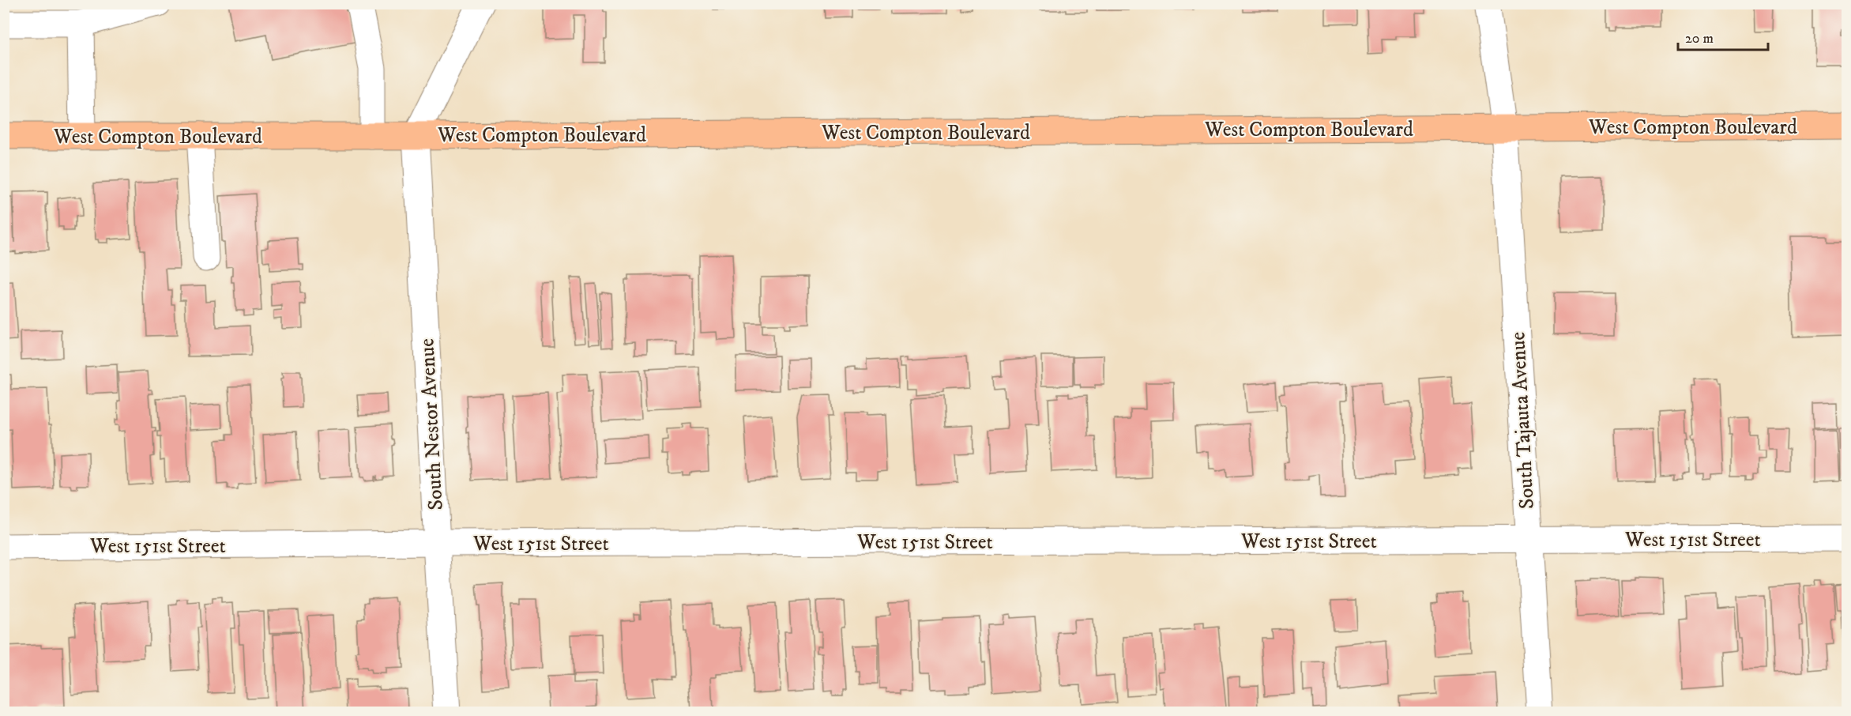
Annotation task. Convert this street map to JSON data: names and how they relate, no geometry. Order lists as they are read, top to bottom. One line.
{"streets":{"main road":["West Compton Boulevard"],"street":["South Tajauta Avenue","South Nestor Avenue","West 151st Street"]},"crossings":[["West Compton Boulevard","South Tajauta Avenue"],["West Compton Boulevard","South Nestor Avenue"],["South Tajauta Avenue","West 151st Street"],["South Nestor Avenue","West 151st Street"]],"scale_bar":"20 m"}
